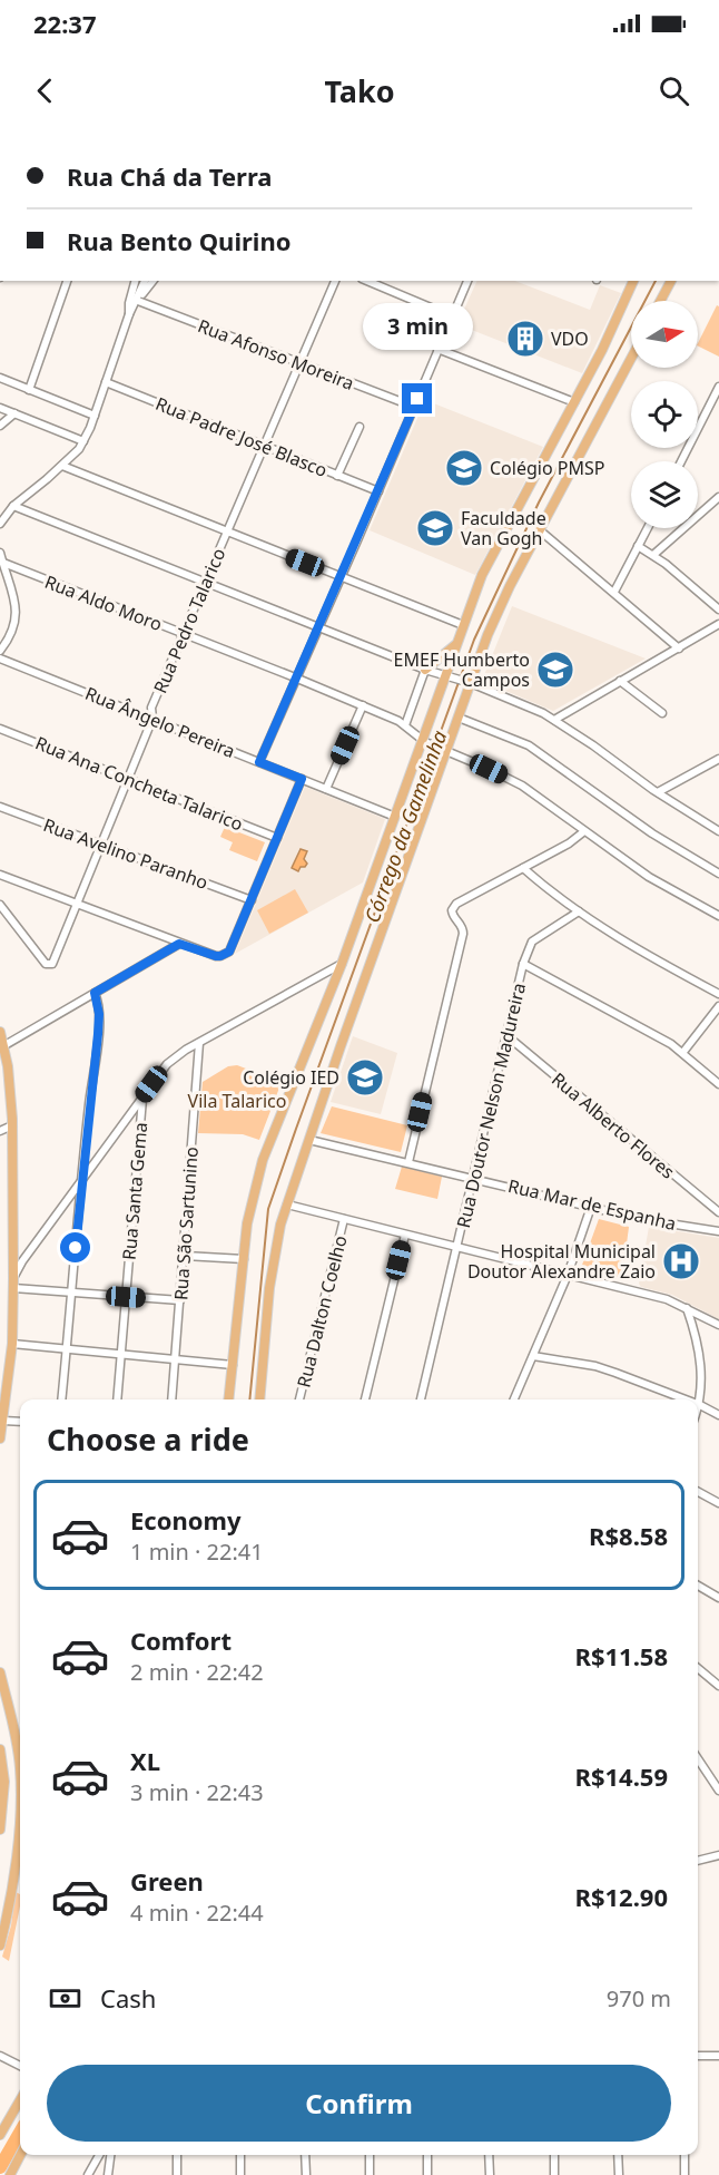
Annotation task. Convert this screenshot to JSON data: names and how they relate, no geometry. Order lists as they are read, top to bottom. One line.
{"streets":{"street":["Rua Afonso Moreira","Rua Padre José Blasco","Rua Aldo Moro","Rua Pedro Talarico","Rua Ângelo Pereira","Rua Ana Concheta Talarico","Rua Avelino Paranho","Rua Doutor Nelson Madureira","Rua Alberto Flores","Rua Santa Gema","Rua Mar de Espanha","Rua São Sartunino","Rua Dalton Coelho"]},"crossings":[["Rua Afonso Moreira","Rua Pedro Talarico"],["Rua Padre José Blasco","Rua Pedro Talarico"],["Rua Aldo Moro","Rua Pedro Talarico"],["Rua Pedro Talarico","Rua Ângelo Pereira"],["Rua Pedro Talarico","Rua Ana Concheta Talarico"],["Rua Pedro Talarico","Rua Avelino Paranho"],["Rua Doutor Nelson Madureira","Rua Alberto Flores"],["Rua Doutor Nelson Madureira","Rua Mar de Espanha"]],"water":["Córrego da Gamelinha"],"parks":["Vila Talarico"],"places":{"building":["VDO"],"school or university":["Colégio PMSP","Faculdade Van Gogh","EMEF Humberto Campos","Colégio IED"],"hospital":["Hospital Municipal Doutor Alexandre Zaio"]},"north":"right","page":{"status":"22:37","header":"Tako","banner":["Rua Chá da Terra","Rua Bento Quirino"],"bubble":"3 min","heading":"Choose a ride","list":[{"name":"Economy","note":"1 min · 22:41","value":"R$8.58"},{"name":"Comfort","note":"2 min · 22:42","value":"R$11.58"},{"name":"XL","note":"3 min · 22:43","value":"R$14.59"},{"name":"Green","note":"4 min · 22:44","value":"R$12.90"}],"pay":["Cash","970 m"],"buttons":"Confirm"}}
